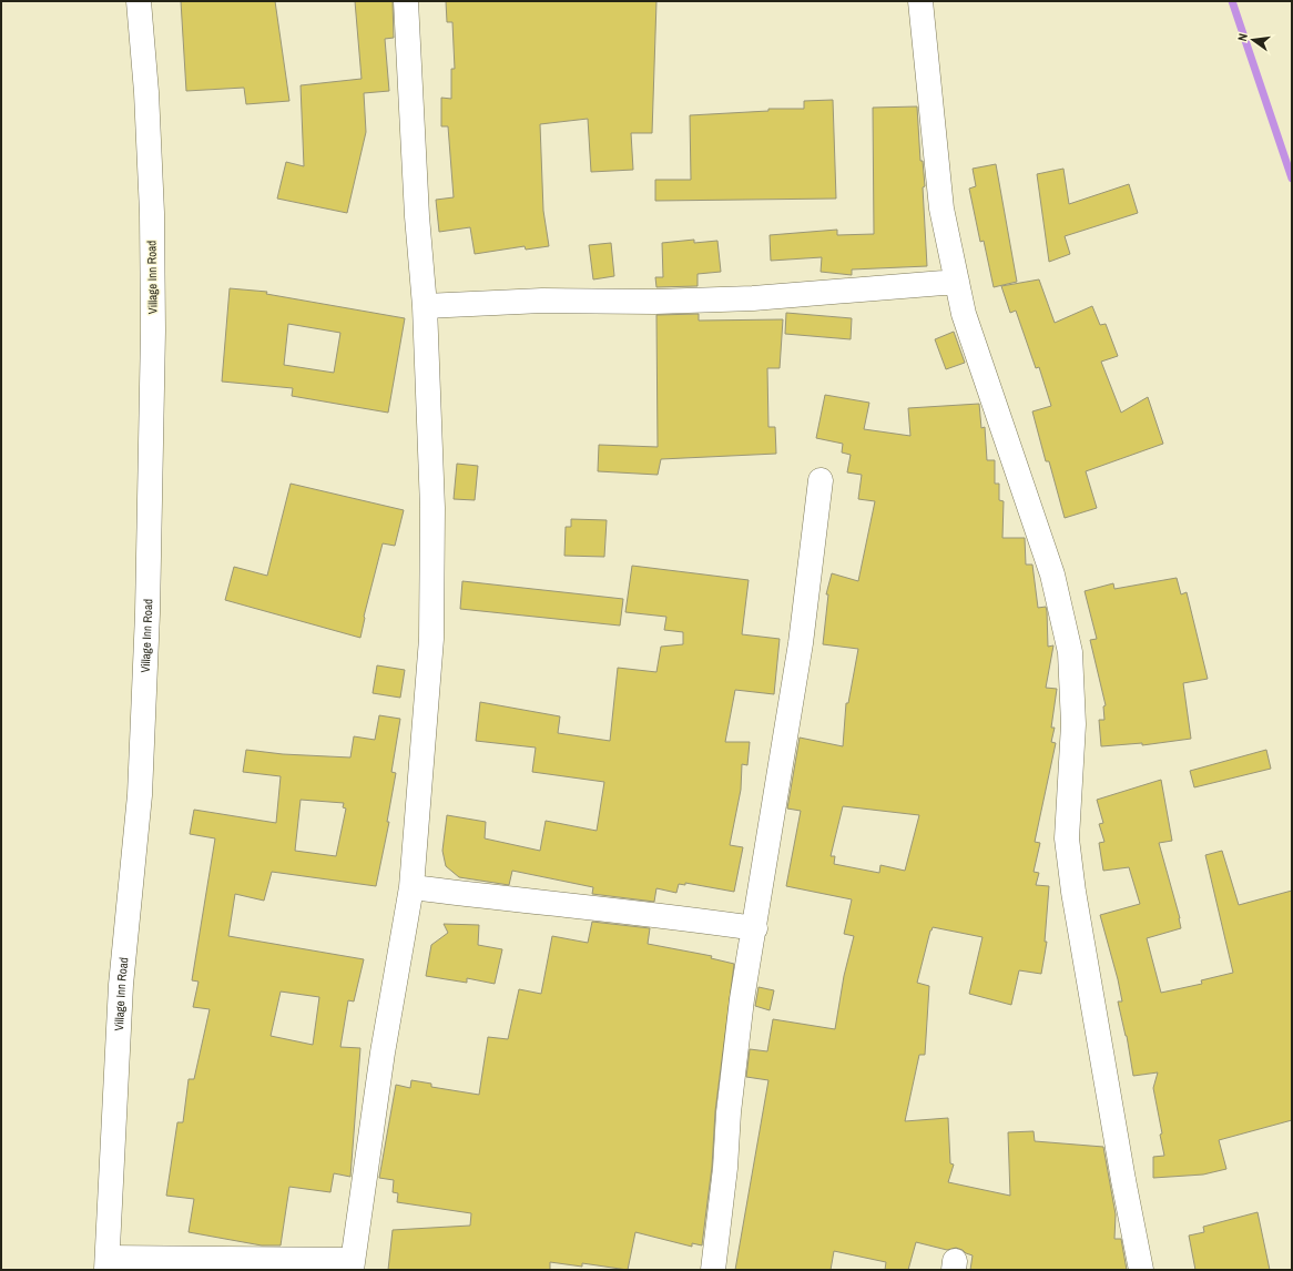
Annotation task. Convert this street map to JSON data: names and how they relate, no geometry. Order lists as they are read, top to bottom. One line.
{"streets":{"street":["Village Inn Road"]},"north":"left"}
